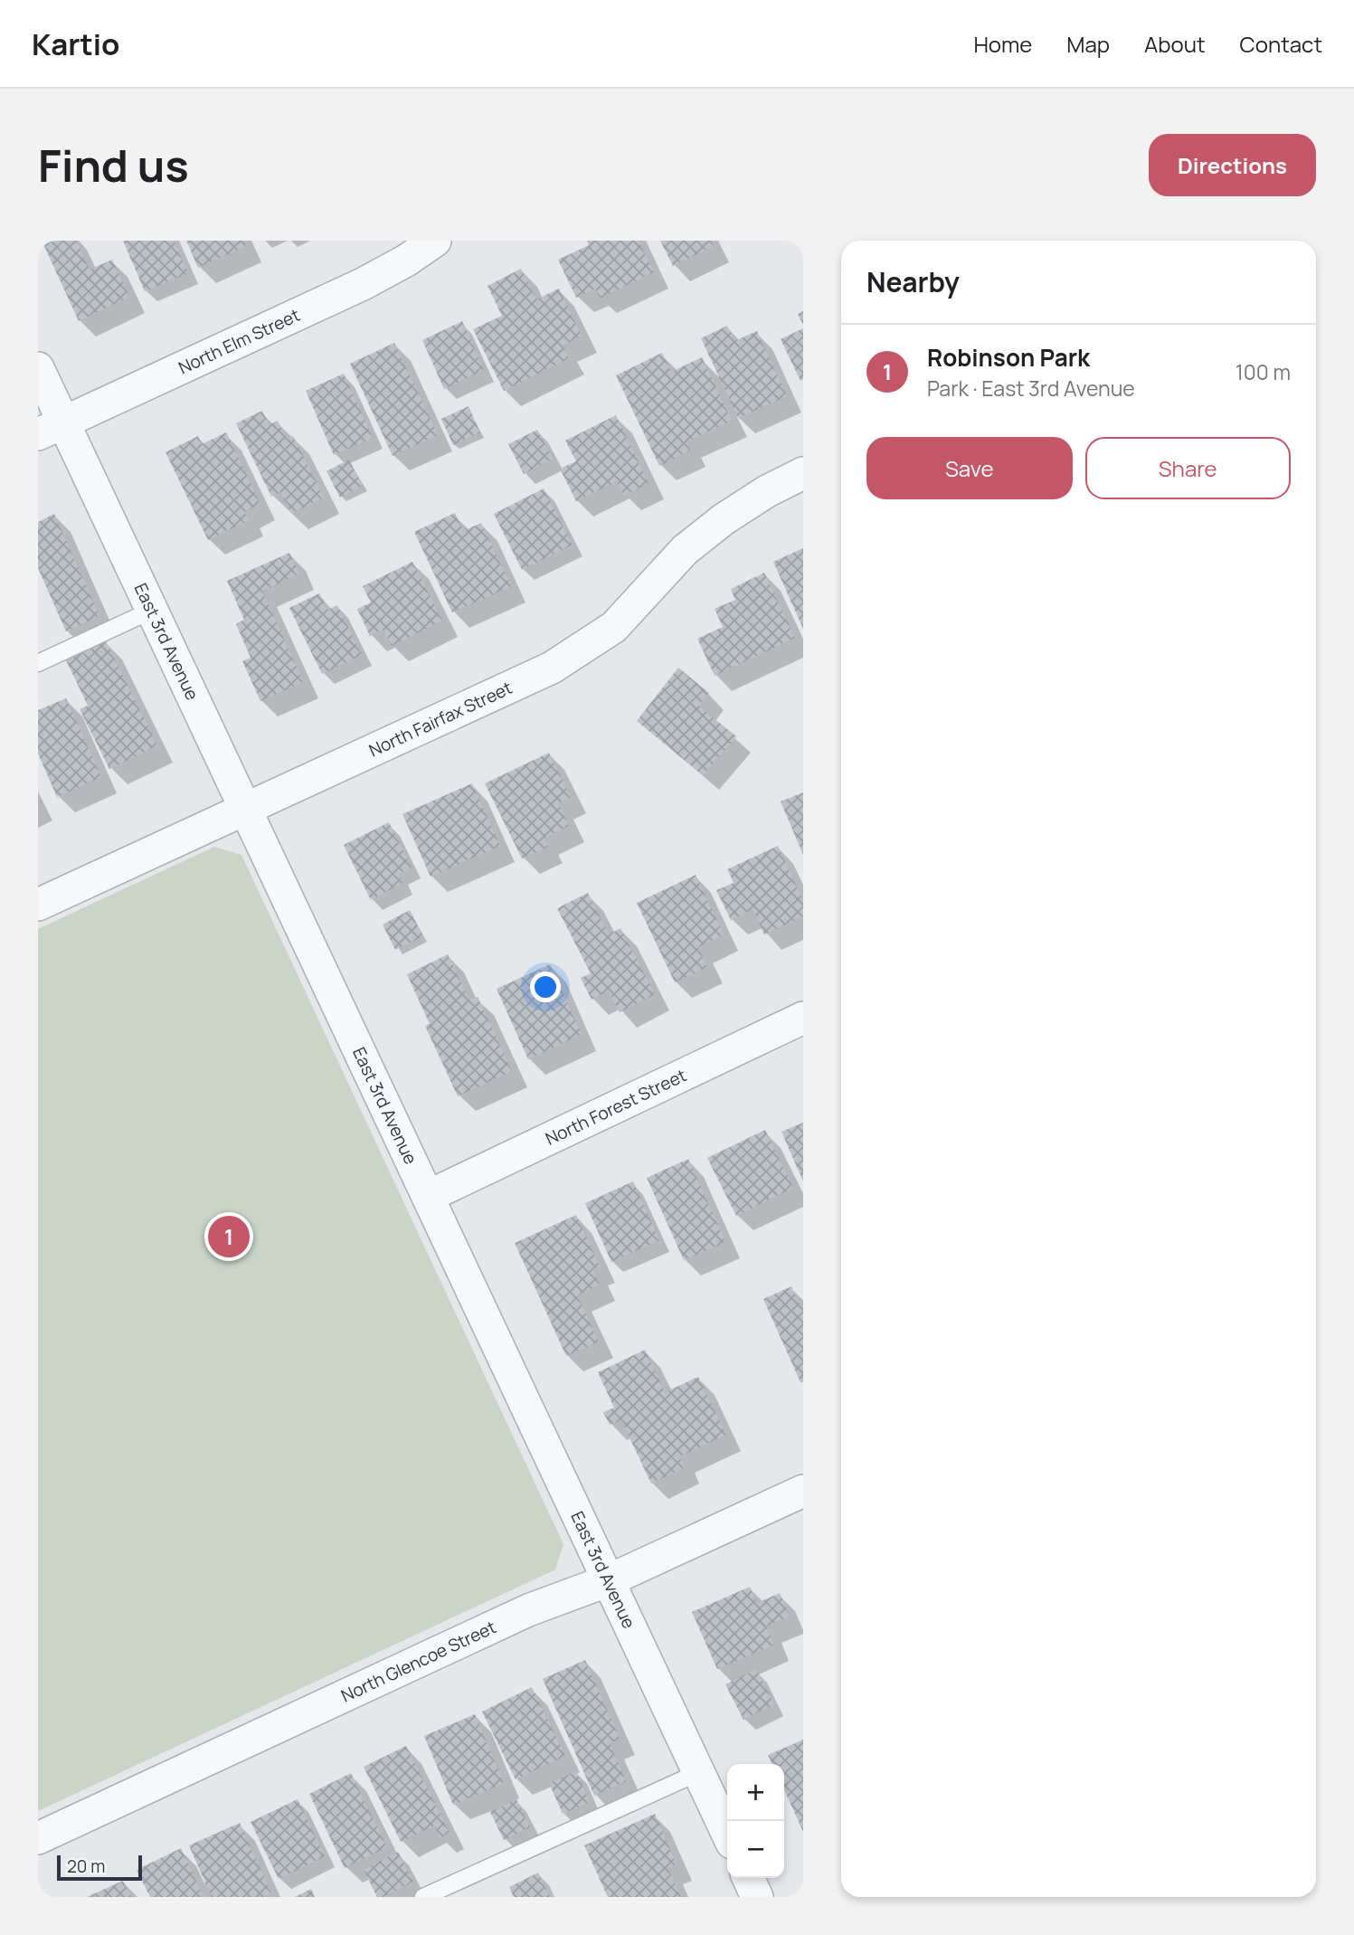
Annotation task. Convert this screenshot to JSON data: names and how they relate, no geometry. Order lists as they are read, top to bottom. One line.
{"streets":{"street":["North Elm Street","East 3rd Avenue","North Fairfax Street","North Forest Street","North Glencoe Street"]},"crossings":[["North Elm Street","East 3rd Avenue"],["East 3rd Avenue","North Fairfax Street"],["East 3rd Avenue","North Forest Street"],["East 3rd Avenue","North Glencoe Street"]],"scale_bar":"20 m","page":{"header":"Kartio","nav":["Home","Map","About","Contact"],"buttons":["Directions",["Save","Share"]],"title":"Find us","heading":"Nearby","list":[{"mark":"1","name":"Robinson Park","note":"Park · East 3rd Avenue","value":"100 m"}],"pins":"1","map_buttons":["+","−"],"scale":"20 m"}}
